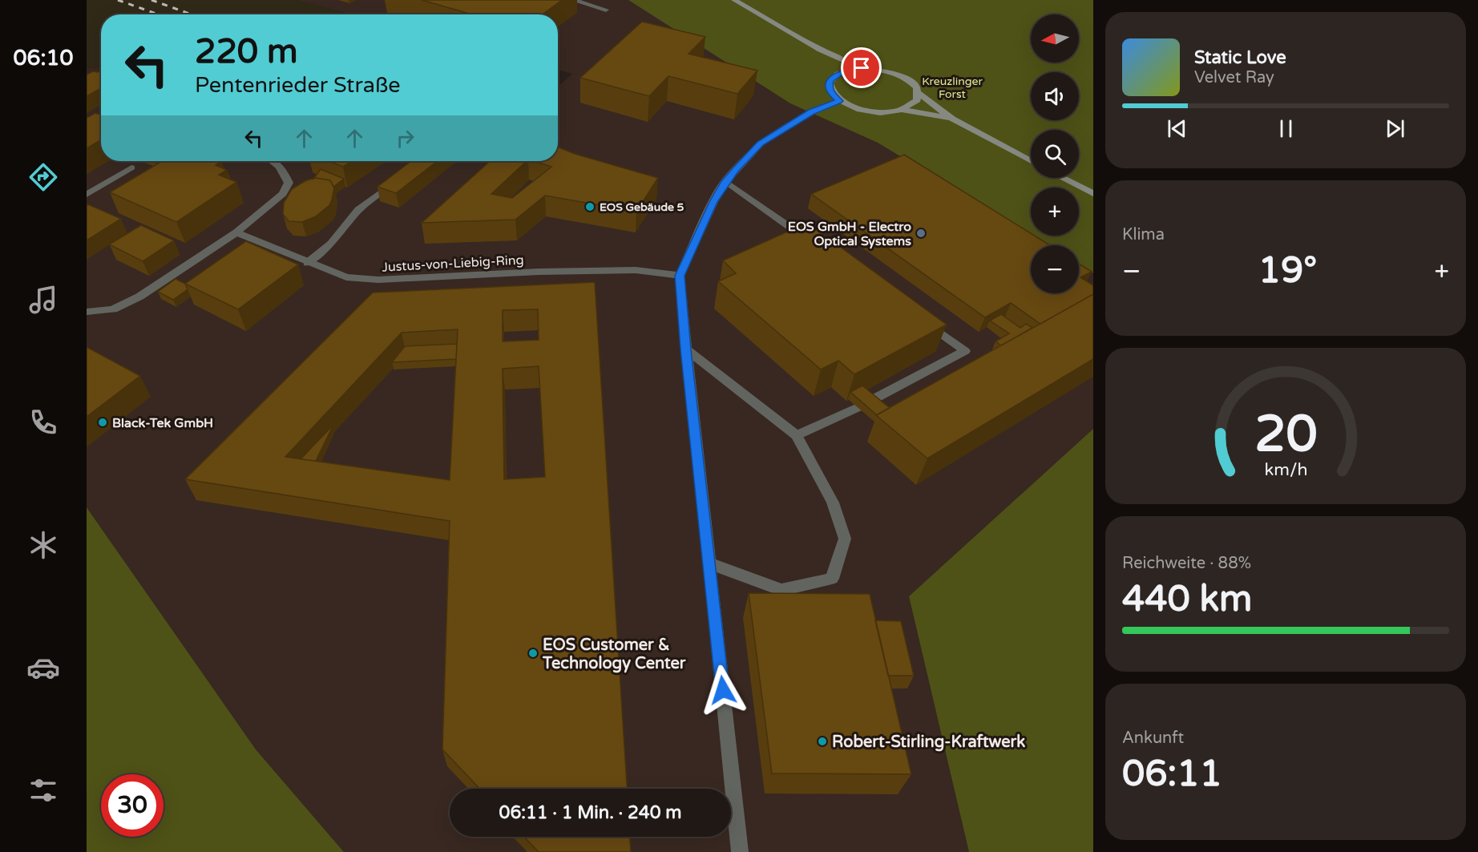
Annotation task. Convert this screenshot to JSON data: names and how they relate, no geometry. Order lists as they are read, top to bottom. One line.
{"streets":{"street":["Justus-von-Liebig-Ring"]},"parks":["Kreuzlinger Forst"],"places":["EOS Gebäude 5","EOS GmbH - Electro Optical Systems","Black-Tek GmbH","EOS Customer & Technology Center","Robert-Stirling-Kraftwerk"],"north":"left","page":{"tabs":"06:10","map_buttons":["+","−"],"turn":["220 m","Pentenrieder Straße"],"song":["Static Love","Velvet Ray"],"tile":["Klima",["Reichweite · 88%","440 km"],["Ankunft","06:11"]],"heat":["−","19°","+"],"limit":"30","trip":"06:11 · 1 Min. · 240 m","gauge":["20","km/h"]}}
